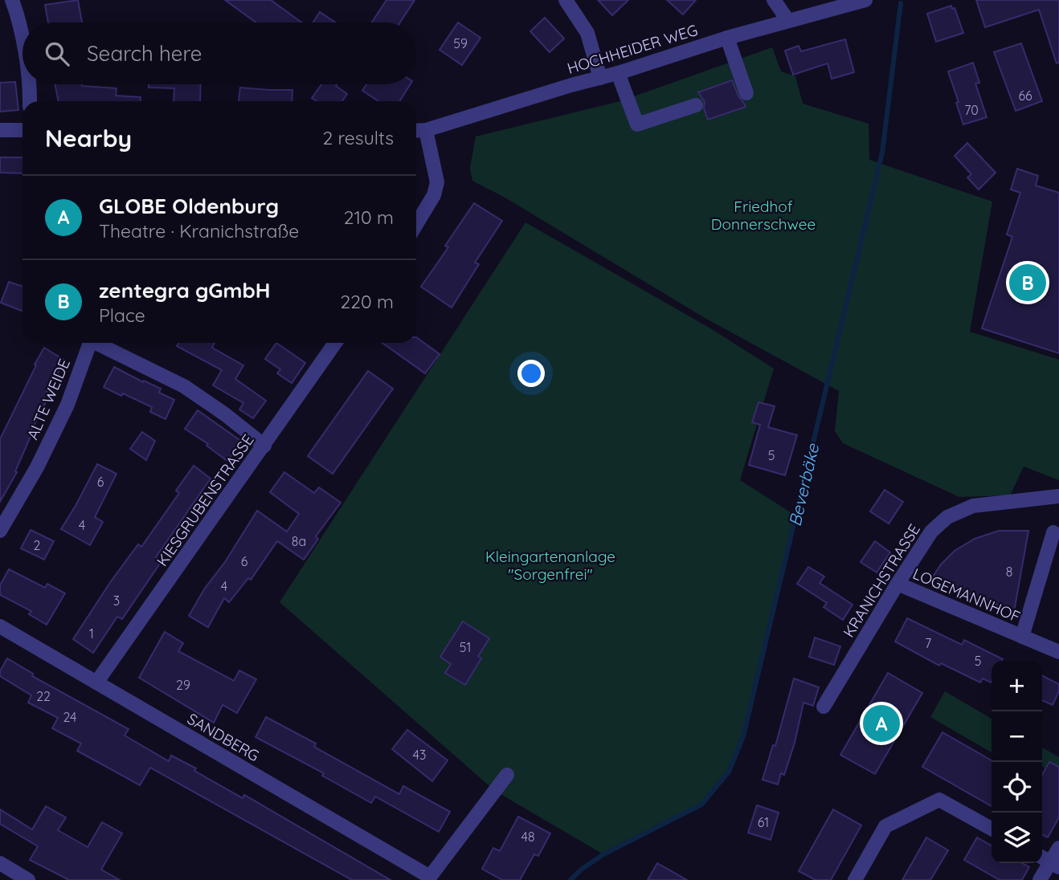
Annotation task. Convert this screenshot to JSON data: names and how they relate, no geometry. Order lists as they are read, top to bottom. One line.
{"streets":{"street":["HOCHHEIDER WEG","ALTE WEIDE","KIESGRUBENSTRASSE","KRANICHSTRASSE","LOGEMANNHOF","SANDBERG"]},"crossings":[["ALTE WEIDE","KIESGRUBENSTRASSE"],["KIESGRUBENSTRASSE","SANDBERG"],["KRANICHSTRASSE","LOGEMANNHOF"]],"water":["Beverbäke"],"parks":["Friedhof Donnerschwee","Kleingartenanlage \"Sorgenfrei\""],"house_numbers":["59","66","70","5","6","4","8a","2","6","8","4","3","1","7","51","5","29","22","24","43","61","48"],"page":{"search":"Search here","heading":["Nearby","2 results"],"list":[{"mark":"A","name":"GLOBE Oldenburg","note":"Theatre · Kranichstraße","value":"210 m"},{"mark":"B","name":"zentegra gGmbH","note":"Place","value":"220 m"}],"pins":["B","A"],"map_buttons":["+","−"]}}
